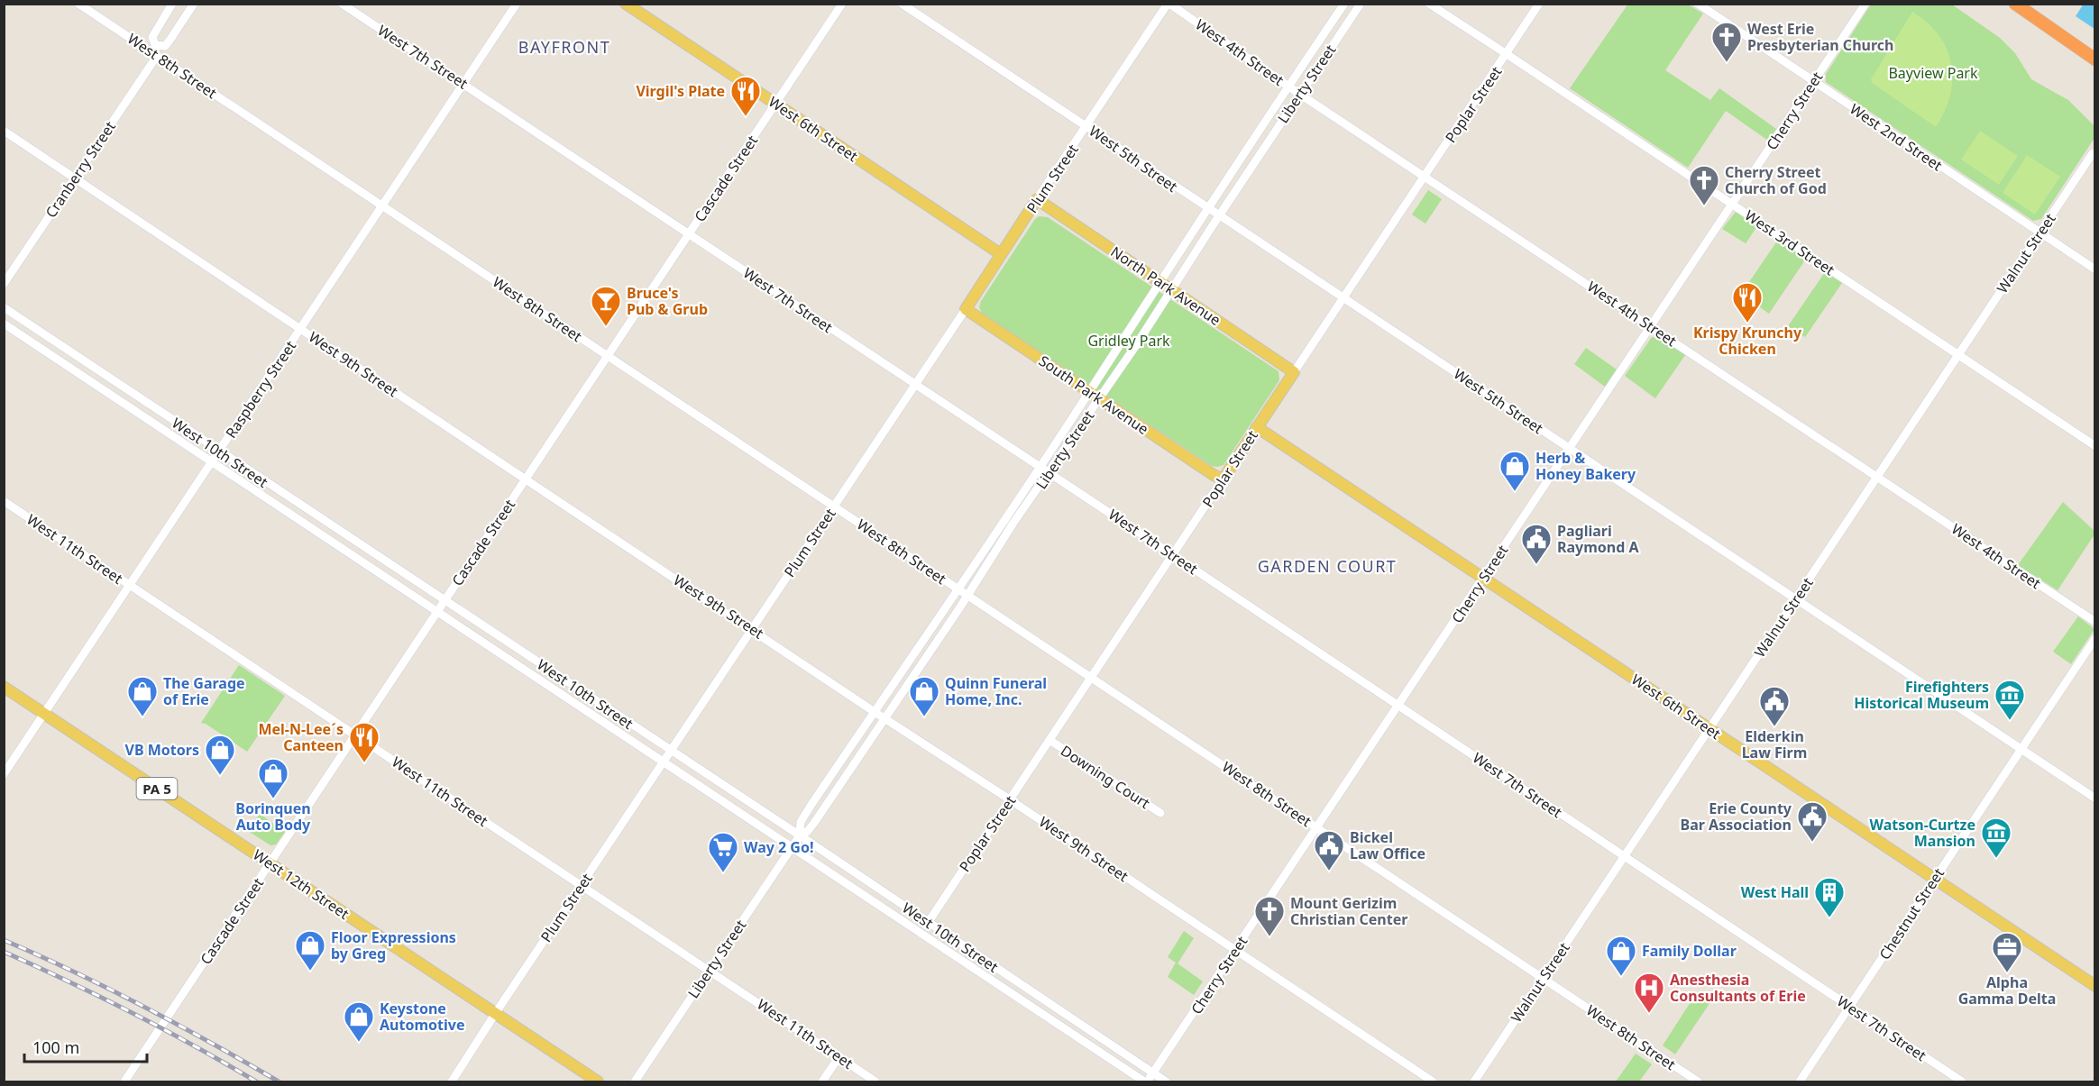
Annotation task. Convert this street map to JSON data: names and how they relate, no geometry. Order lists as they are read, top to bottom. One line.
{"streets":{"main road":["Poplar Street","West 6th Street","Plum Street","North Park Avenue","South Park Avenue","PA 5","West 12th Street"],"street":["West 4th Street","West 7th Street","West 8th Street","Liberty Street","Cherry Street","West 2nd Street","West 5th Street","Cranberry Street","Cascade Street","West 3rd Street","Walnut Street","West 9th Street","Raspberry Street","West 10th Street","West 11th Street","Downing Court","Chestnut Street"]},"crossings":[["West 4th Street","Liberty Street"],["West 4th Street","Poplar Street"],["West 4th Street","Cherry Street"],["West 4th Street","Plum Street"],["West 4th Street","Walnut Street"],["West 7th Street","Liberty Street"],["West 7th Street","Poplar Street"],["West 7th Street","Cherry Street"],["West 7th Street","Cascade Street"],["West 7th Street","Plum Street"],["West 7th Street","Walnut Street"],["West 7th Street","Raspberry Street"],["West 7th Street","Chestnut Street"],["West 8th Street","Liberty Street"],["West 8th Street","Poplar Street"],["West 8th Street","Cherry Street"],["West 8th Street","Cranberry Street"],["West 8th Street","Cascade Street"],["West 8th Street","Plum Street"],["West 8th Street","Walnut Street"],["West 8th Street","Raspberry Street"],["Liberty Street","West 5th Street"],["Liberty Street","North Park Avenue"],["Liberty Street","West 9th Street"],["Liberty Street","South Park Avenue"],["Liberty Street","West 10th Street"],["Liberty Street","West 11th Street"],["Poplar Street","West 6th Street"],["Poplar Street","West 5th Street"],["Poplar Street","West 3rd Street"],["Poplar Street","North Park Avenue"],["Poplar Street","West 9th Street"],["Poplar Street","South Park Avenue"],["Poplar Street","West 10th Street"],["Poplar Street","Downing Court"],["Cherry Street","West 6th Street"],["Cherry Street","West 2nd Street"],["Cherry Street","West 5th Street"],["Cherry Street","West 3rd Street"],["Cherry Street","West 9th Street"],["Cherry Street","West 10th Street"],["West 6th Street","Cascade Street"],["West 6th Street","Plum Street"],["West 6th Street","Walnut Street"],["West 6th Street","Chestnut Street"],["West 2nd Street","Walnut Street"],["West 5th Street","Plum Street"],["West 5th Street","Walnut Street"],["West 5th Street","Chestnut Street"],["Cranberry Street","West 9th Street"],["Cascade Street","West 9th Street"],["Cascade Street","West 10th Street"],["Cascade Street","West 11th Street"],["Cascade Street","West 12th Street"],["Plum Street","North Park Avenue"],["Plum Street","West 9th Street"],["Plum Street","South Park Avenue"],["Plum Street","West 10th Street"],["Plum Street","West 11th Street"],["Plum Street","West 12th Street"],["West 3rd Street","Walnut Street"],["West 9th Street","Raspberry Street"],["Raspberry Street","West 10th Street"],["Raspberry Street","West 11th Street"],["Raspberry Street","West 12th Street"]],"districts":["BAYFRONT","GARDEN COURT"],"parks":["Bayview Park","Gridley Park"],"places":{"church":["West Erie Presbyterian Church","Cherry Street Church of God","Mount Gerizim Christian Center"],"restaurant":["Virgil's Plate","Krispy Krunchy Chicken","Mel-N-Lee´s Canteen"],"bar":["Bruce's Pub & Grub"],"shop":["Herb & Honey Bakery","The Garage of Erie","Quinn Funeral Home, Inc.","VB Motors","Borinquen Auto Body","Floor Expressions by Greg","Family Dollar","Keystone Automotive"],"public building":["Pagliari Raymond A","Elderkin Law Firm","Erie County Bar Association","Bickel Law Office"],"museum":["Firefighters Historical Museum","Watson-Curtze Mansion"],"supermarket":["Way 2 Go!"],"building":["West Hall"],"office":["Alpha Gamma Delta"],"hospital":["Anesthesia Consultants of Erie"]},"scale_bar":"100 m"}
